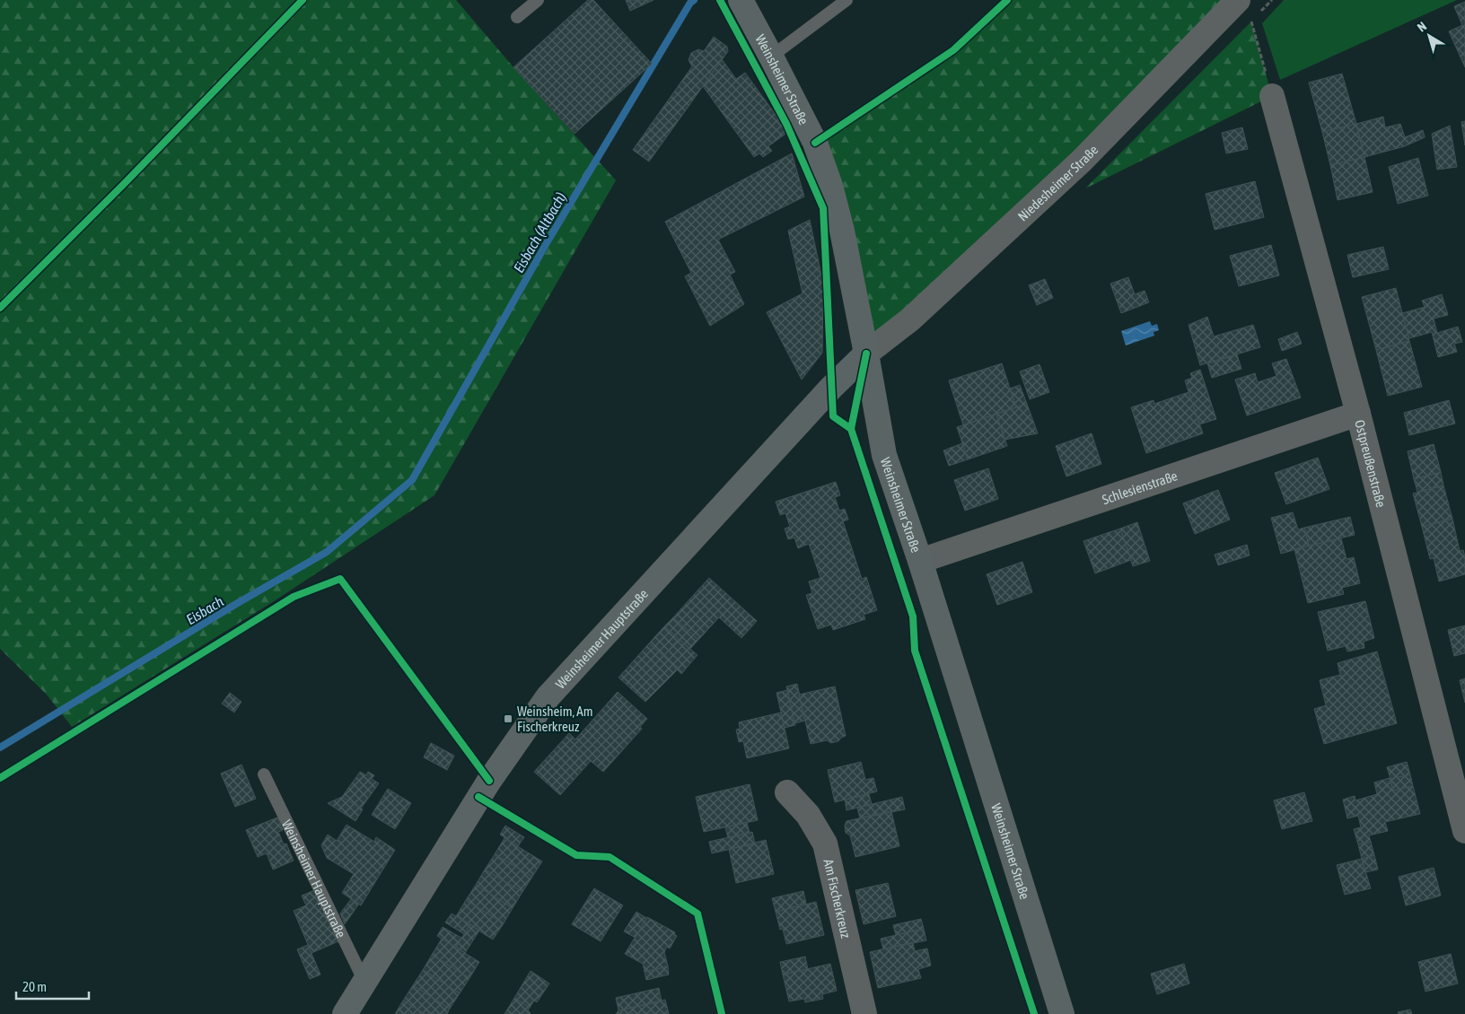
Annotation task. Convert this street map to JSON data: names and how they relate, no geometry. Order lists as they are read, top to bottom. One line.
{"streets":{"main road":["Weinsheimer Straße","Weinsheimer Hauptstraße"],"street":["Niedesheimer Straße","Ostpreußenstraße","Schlesienstraße","Am Fischerkreuz"]},"crossings":[["Weinsheimer Straße","Niedesheimer Straße"],["Weinsheimer Straße","Schlesienstraße"],["Weinsheimer Straße","Weinsheimer Hauptstraße"],["Niedesheimer Straße","Weinsheimer Hauptstraße"],["Ostpreußenstraße","Schlesienstraße"]],"water":["Eisbach (Altbach)","Eisbach"],"places":{"transit":["Weinsheim, Am Fischerkreuz"]},"scale_bar":"20 m","north":"top left"}
